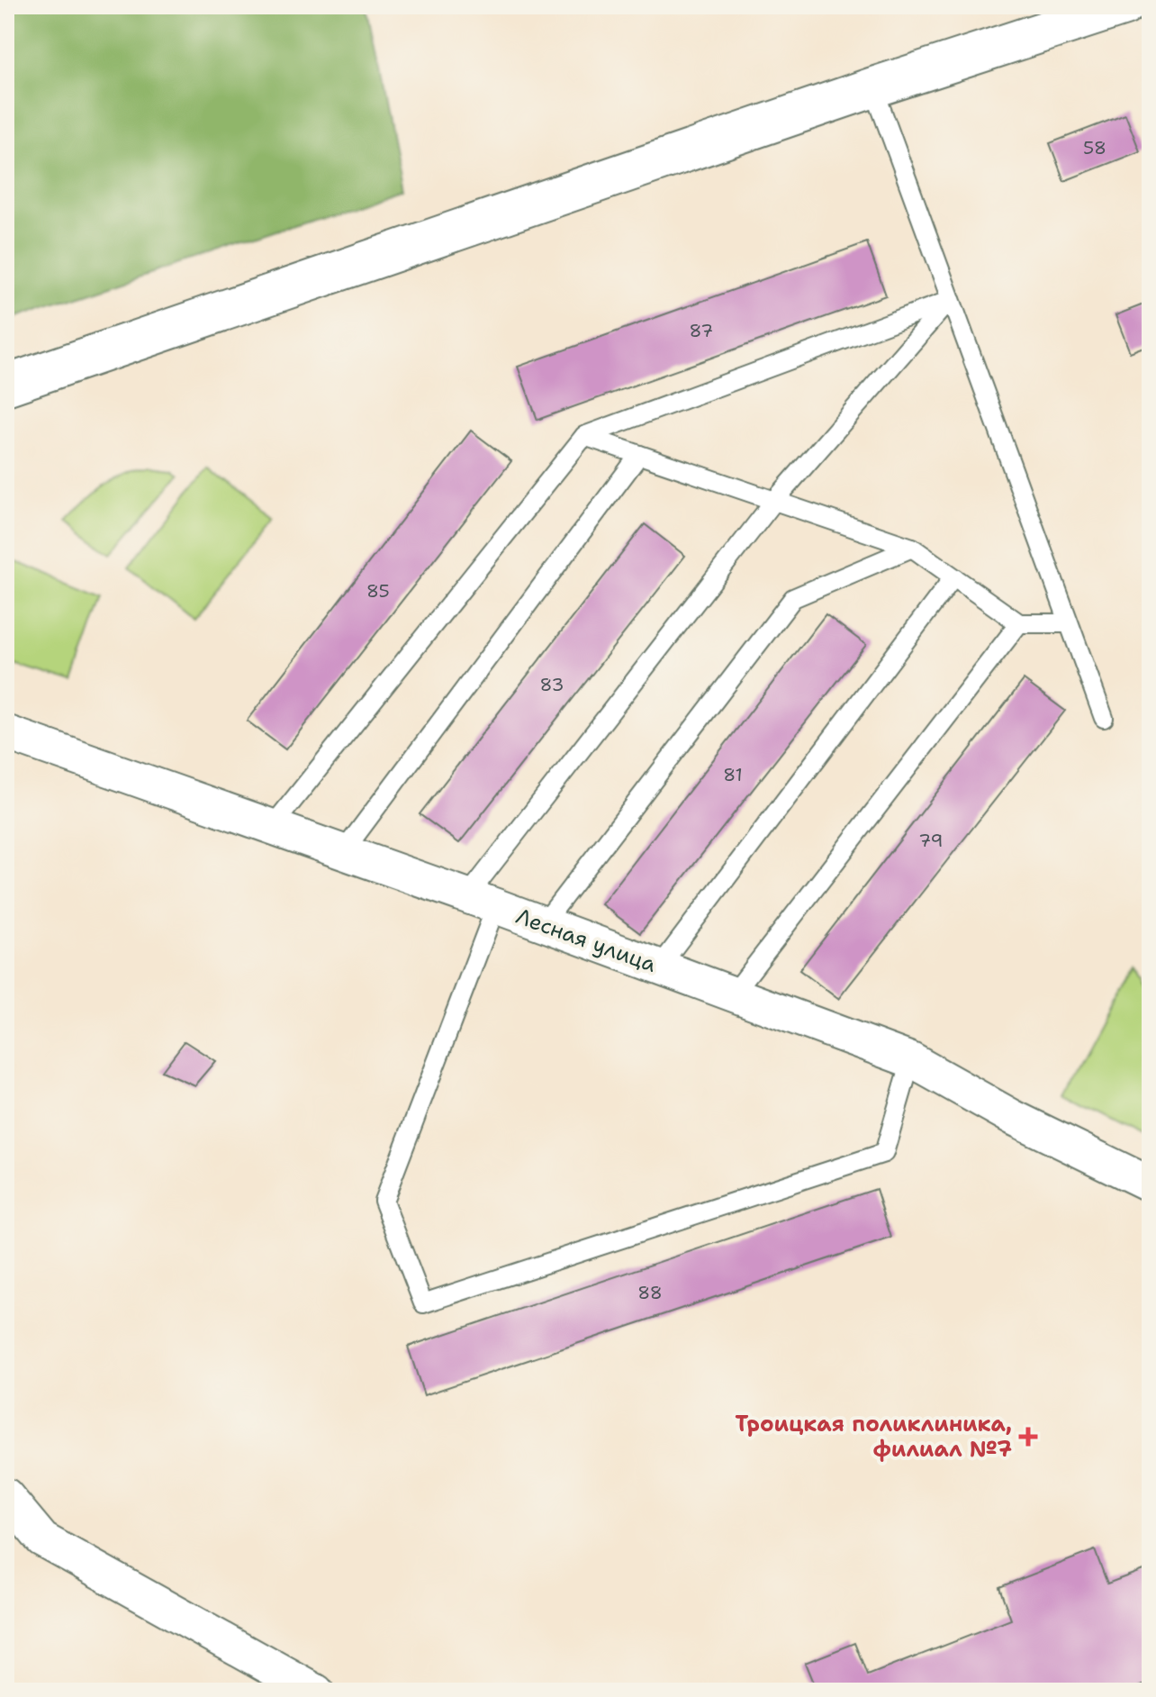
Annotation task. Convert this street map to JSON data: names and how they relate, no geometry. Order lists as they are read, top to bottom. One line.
{"streets":{"street":["Лесная улица"]},"places":{"health":["Троицкая поликлиника, филиал №7"]},"house_numbers":["58","87","85","83","81","79","88"]}
